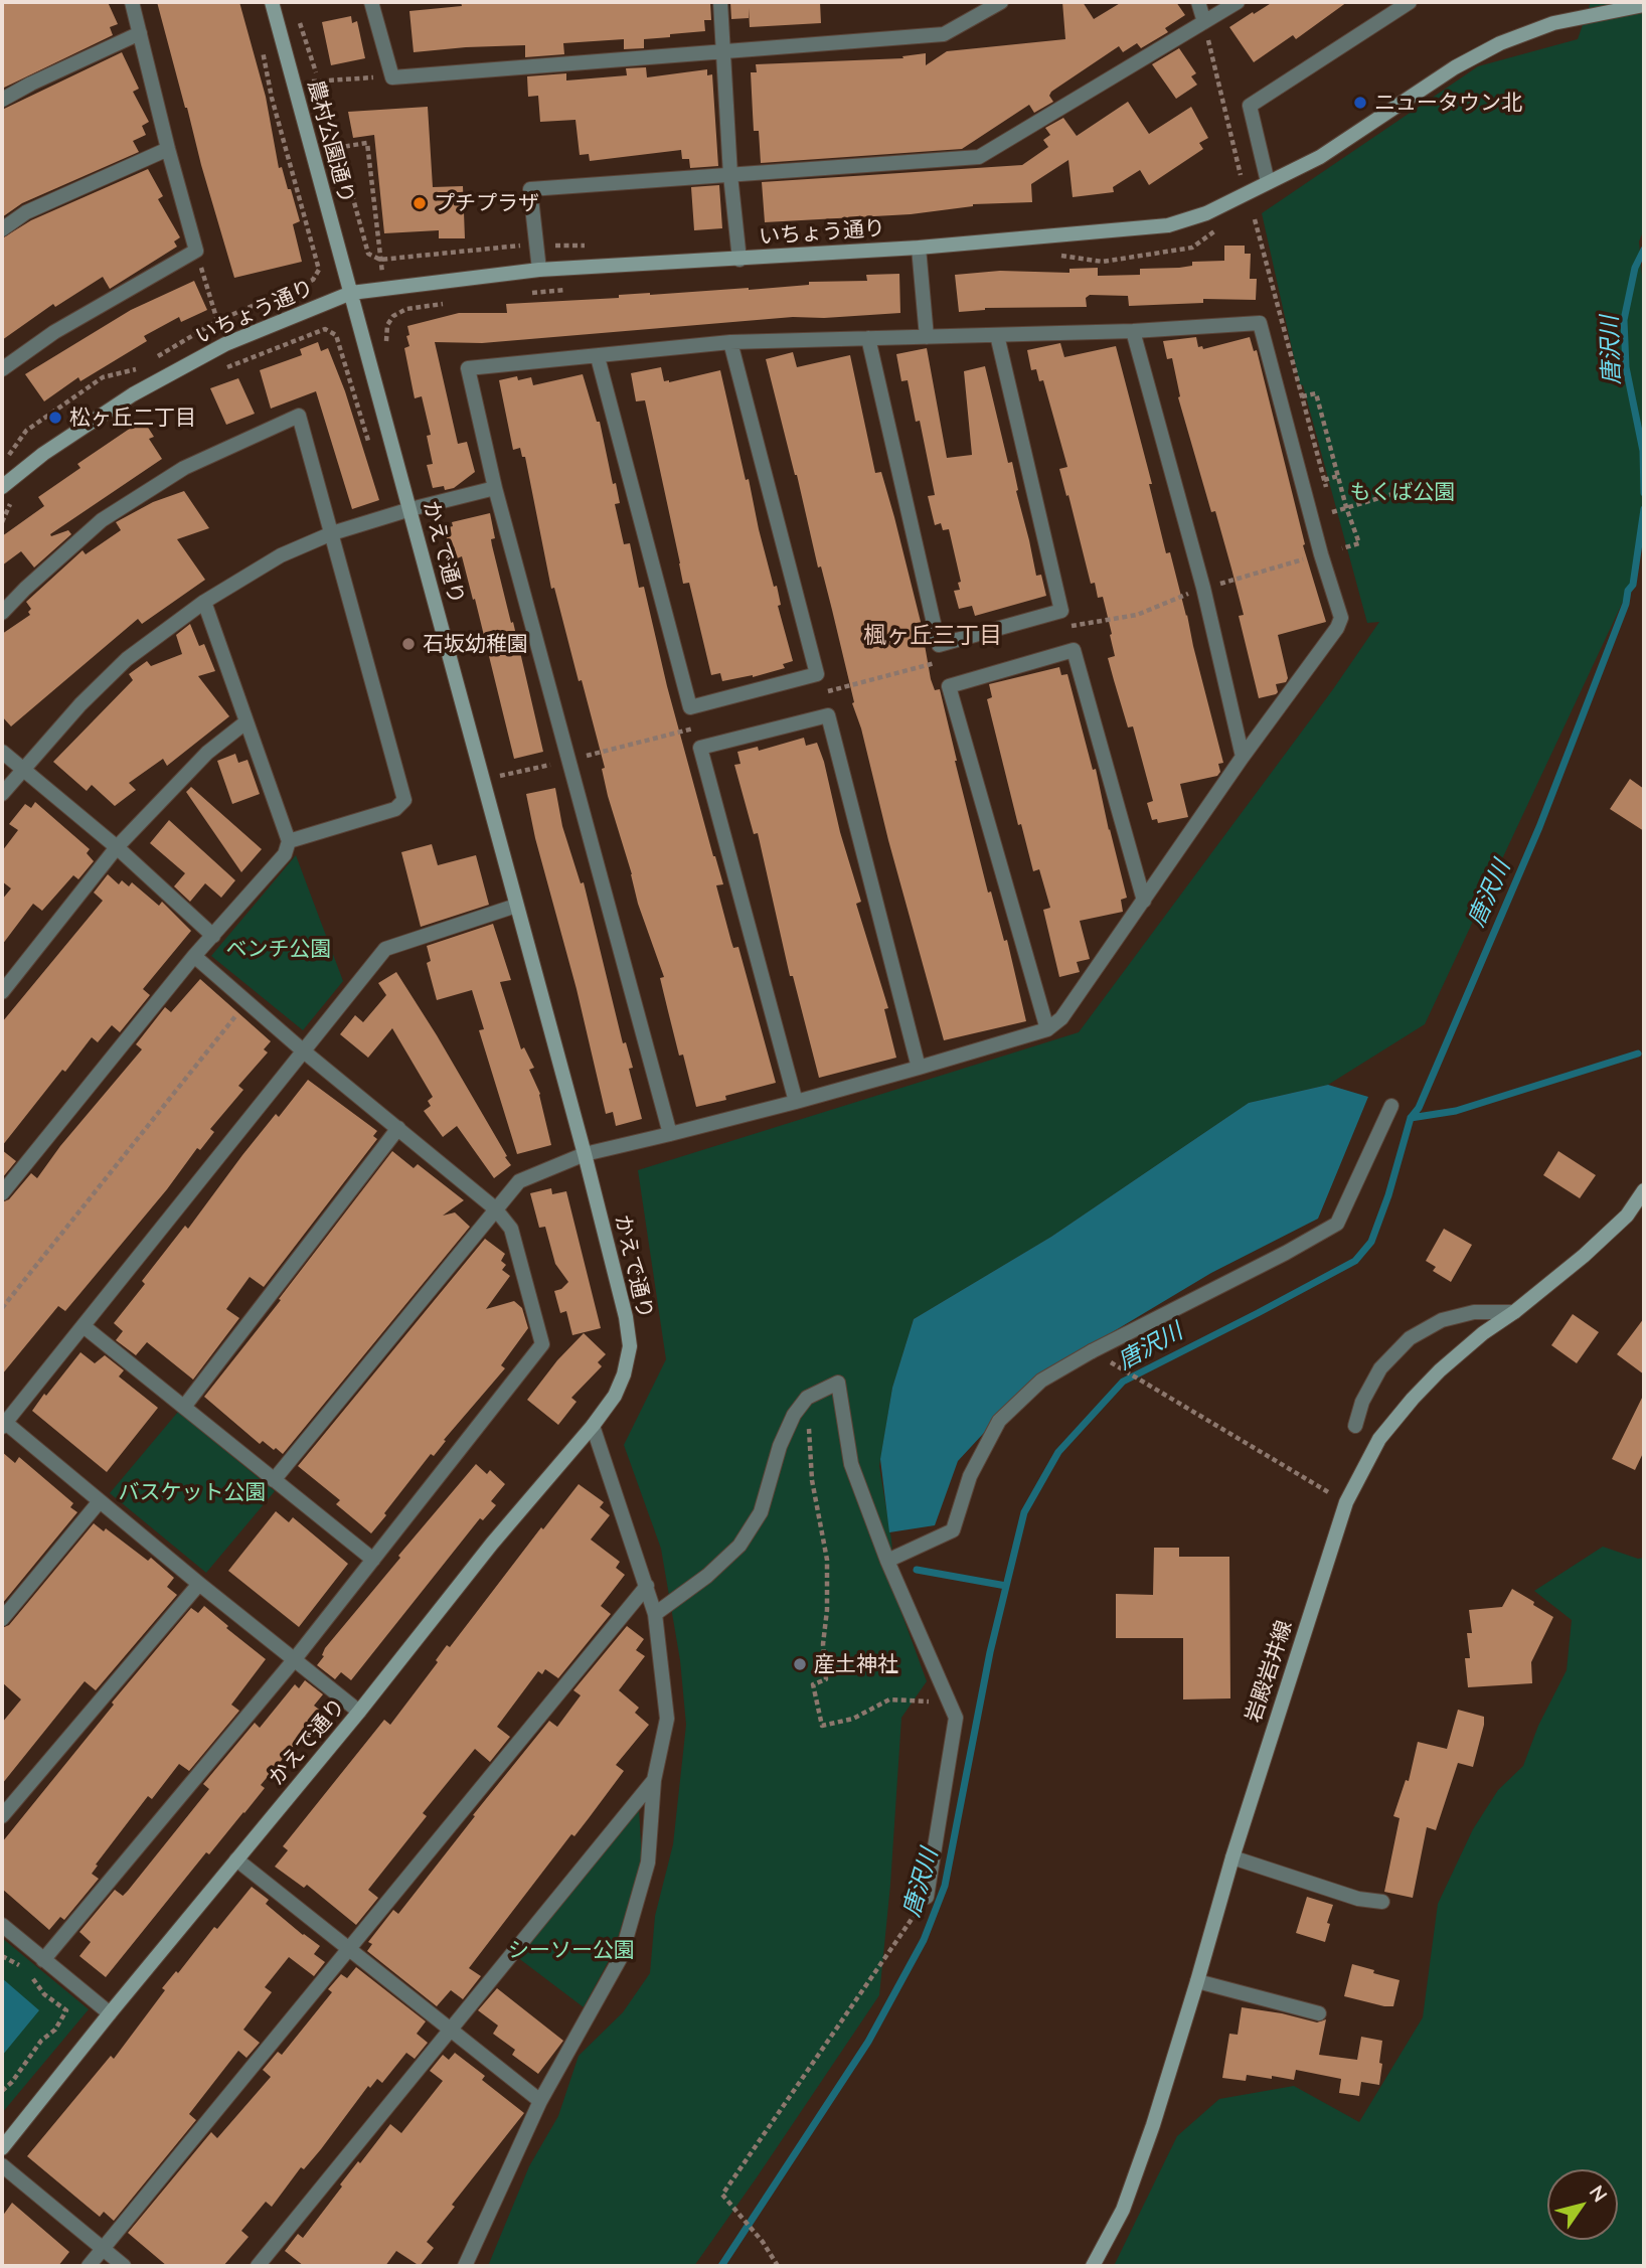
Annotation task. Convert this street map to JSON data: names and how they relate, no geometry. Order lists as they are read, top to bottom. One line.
{"streets":{"street":["農村公園通り","いちょう通り","かえで通り","岩殿岩井線"]},"crossings":[["農村公園通り","いちょう通り"],["農村公園通り","かえで通り"],["いちょう通り","かえで通り"]],"districts":["楓ヶ丘三丁目"],"water":["唐沢川"],"parks":["もくば公園","ベンチ公園","バスケット公園","シーソー公園"],"places":["ニュータウン北","プチプラザ","松ヶ丘二丁目","石坂幼稚園","産土神社"],"north":"top right"}
